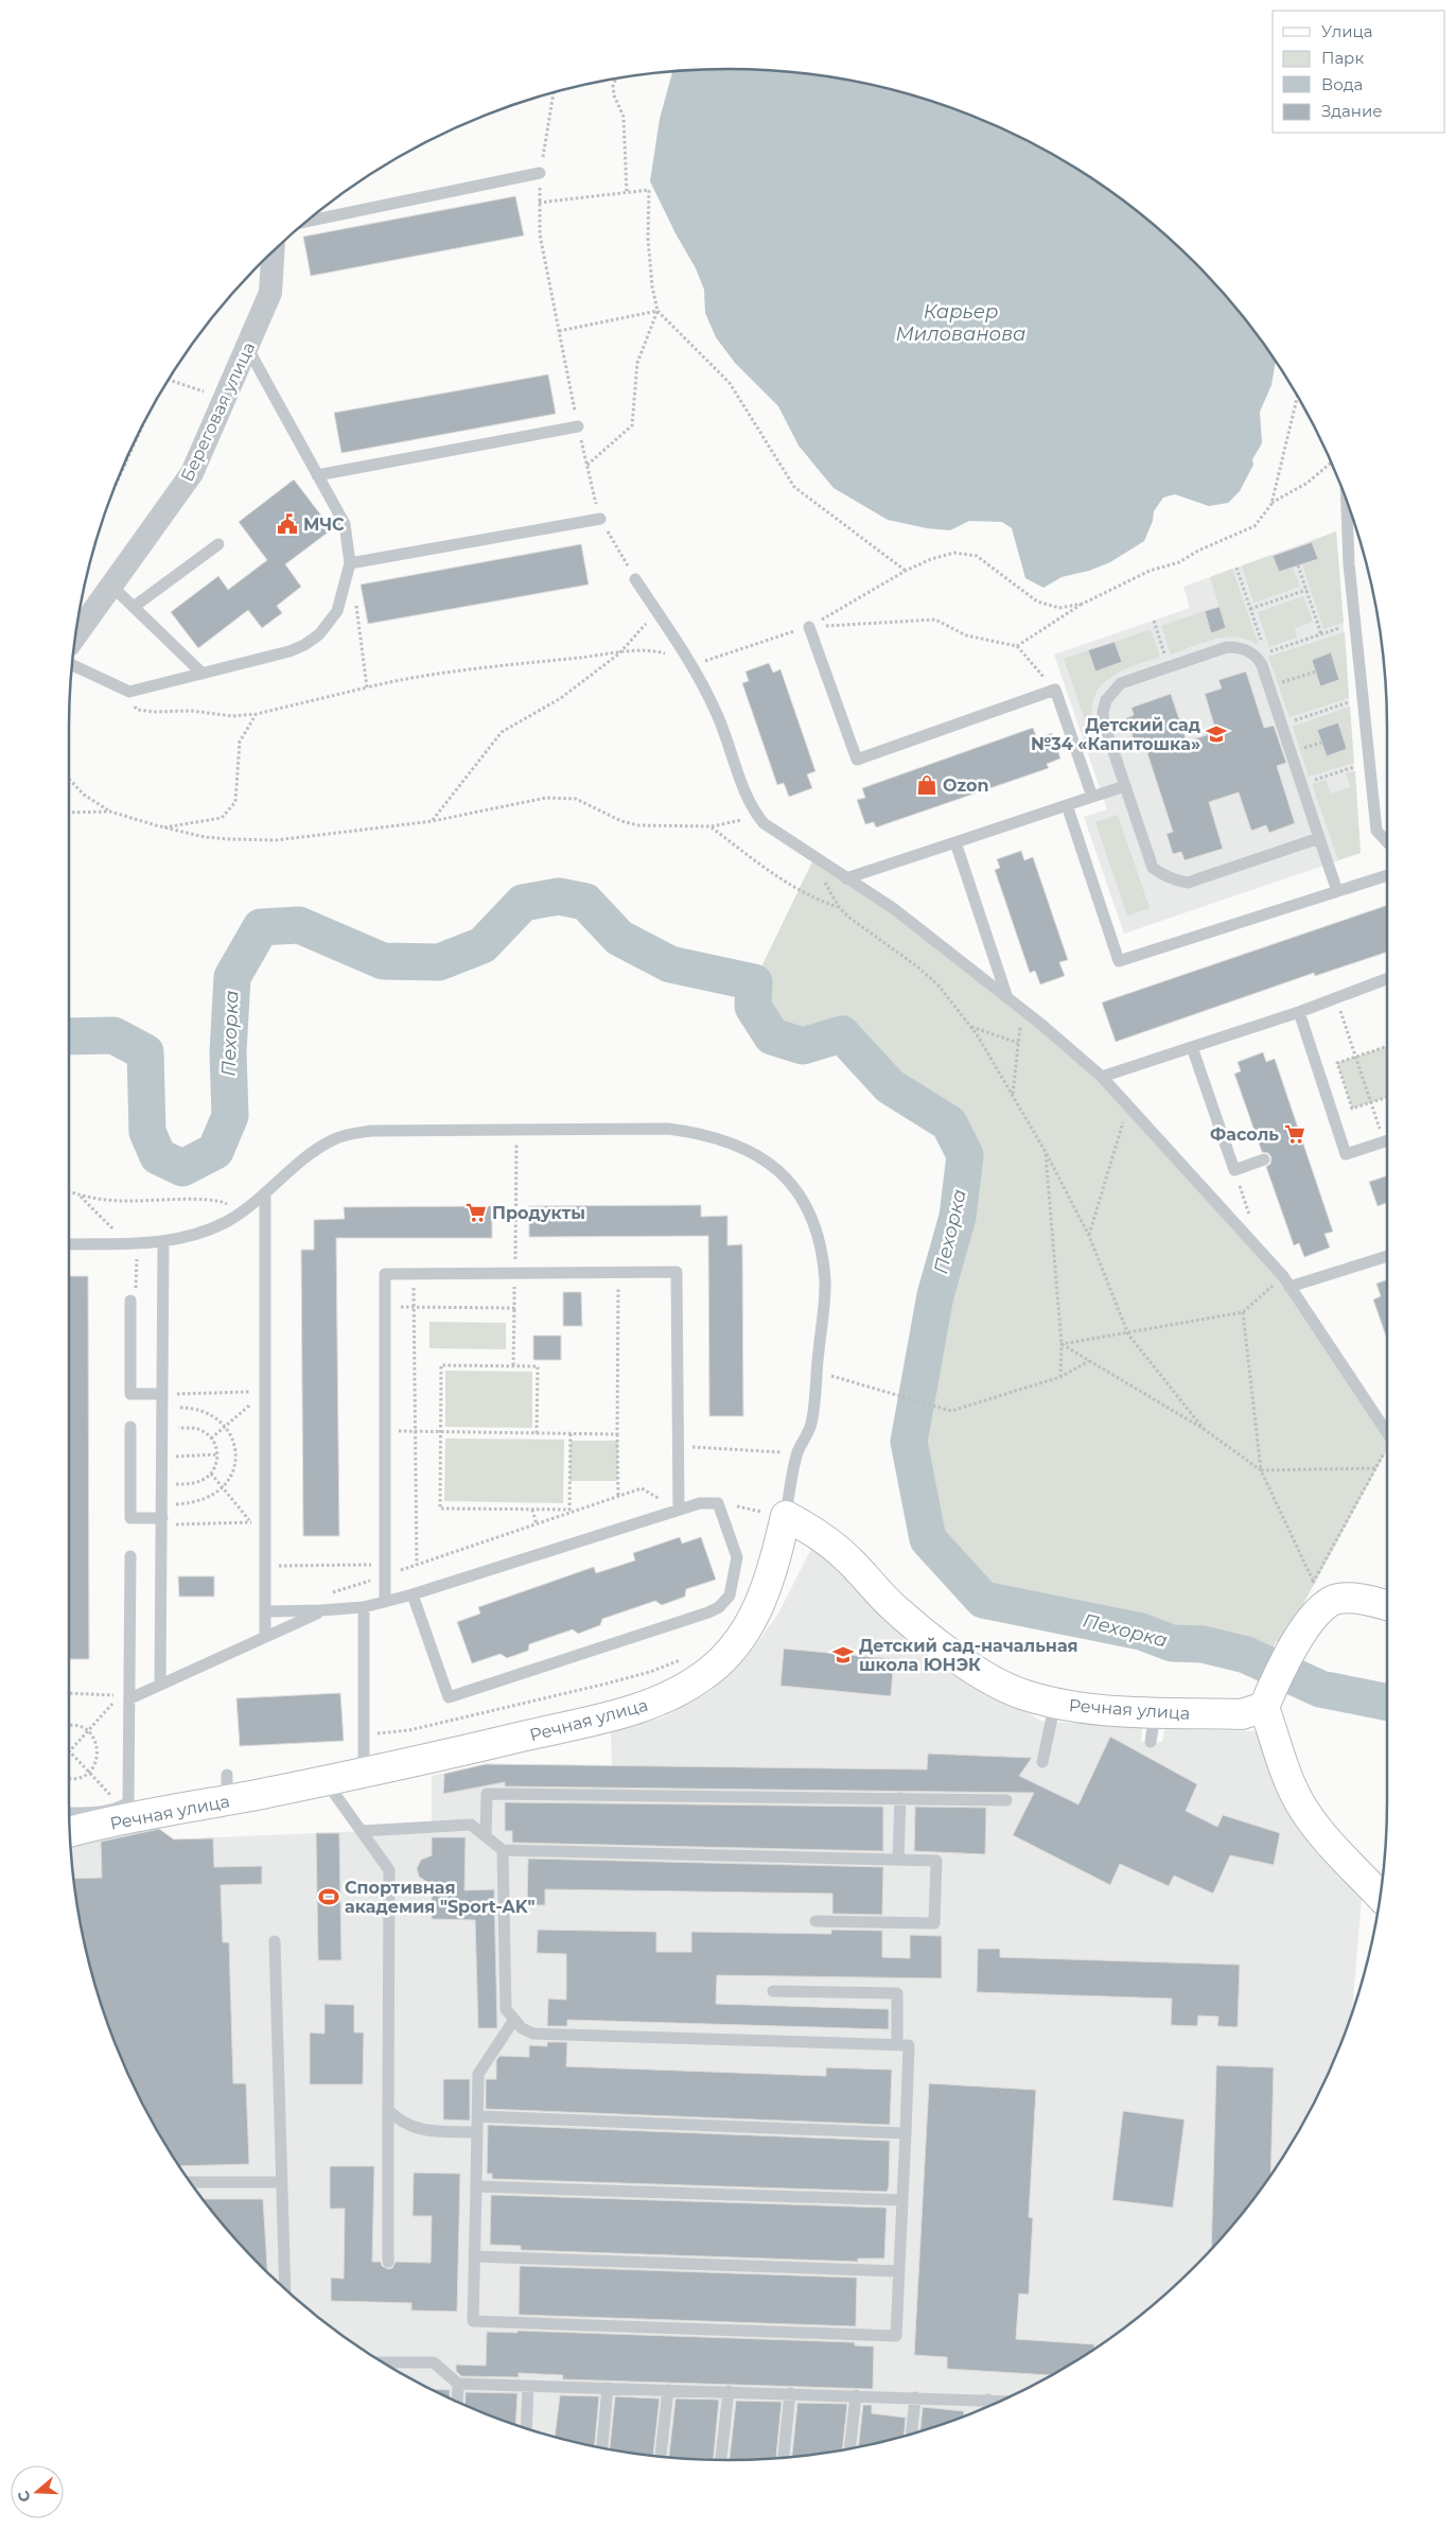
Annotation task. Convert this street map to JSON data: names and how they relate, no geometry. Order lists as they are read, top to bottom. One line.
{"streets":{"street":["Береговая улица","Речная улица"]},"water":["Карьер Милованова","Пехорка"],"places":{"public building":["МЧС"],"school or university":["Детский сад №34 «Капитошка»","Детский сад-начальная школа ЮНЭК"],"shop":["Ozon"],"supermarket":["Фасоль","Продукты"],"sports":["Спортивная академия \"Sport-AK\""]},"legend":["Улица","Парк","Вода","Здание"],"north":"left"}
